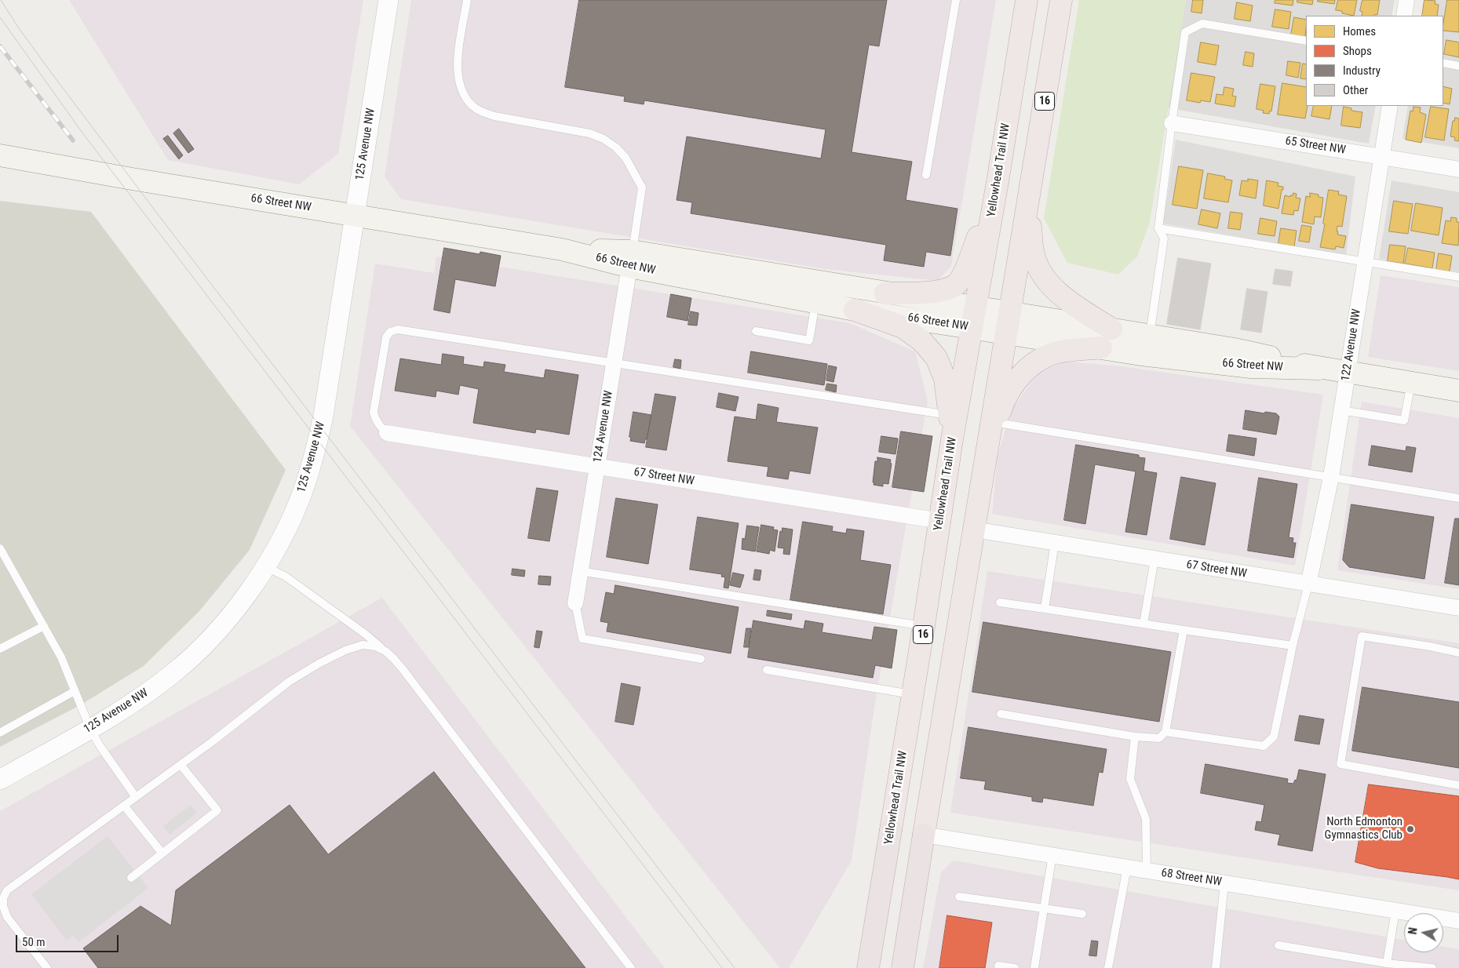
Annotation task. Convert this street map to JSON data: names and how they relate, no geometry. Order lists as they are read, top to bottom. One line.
{"streets":{"highway":["16","Yellowhead Trail NW"],"main road":["66 Street NW"],"street":["125 Avenue NW","65 Street NW","122 Avenue NW","124 Avenue NW","67 Street NW","68 Street NW"]},"crossings":[["16","66 Street NW"],["125 Avenue NW","66 Street NW"],["65 Street NW","122 Avenue NW"],["Yellowhead Trail NW","66 Street NW"],["Yellowhead Trail NW","67 Street NW"],["66 Street NW","122 Avenue NW"],["66 Street NW","124 Avenue NW"],["122 Avenue NW","67 Street NW"],["124 Avenue NW","67 Street NW"]],"places":["North Edmonton Gymnastics Club"],"legend":["Homes","Shops","Industry","Other"],"scale_bar":"50 m","north":"left"}
